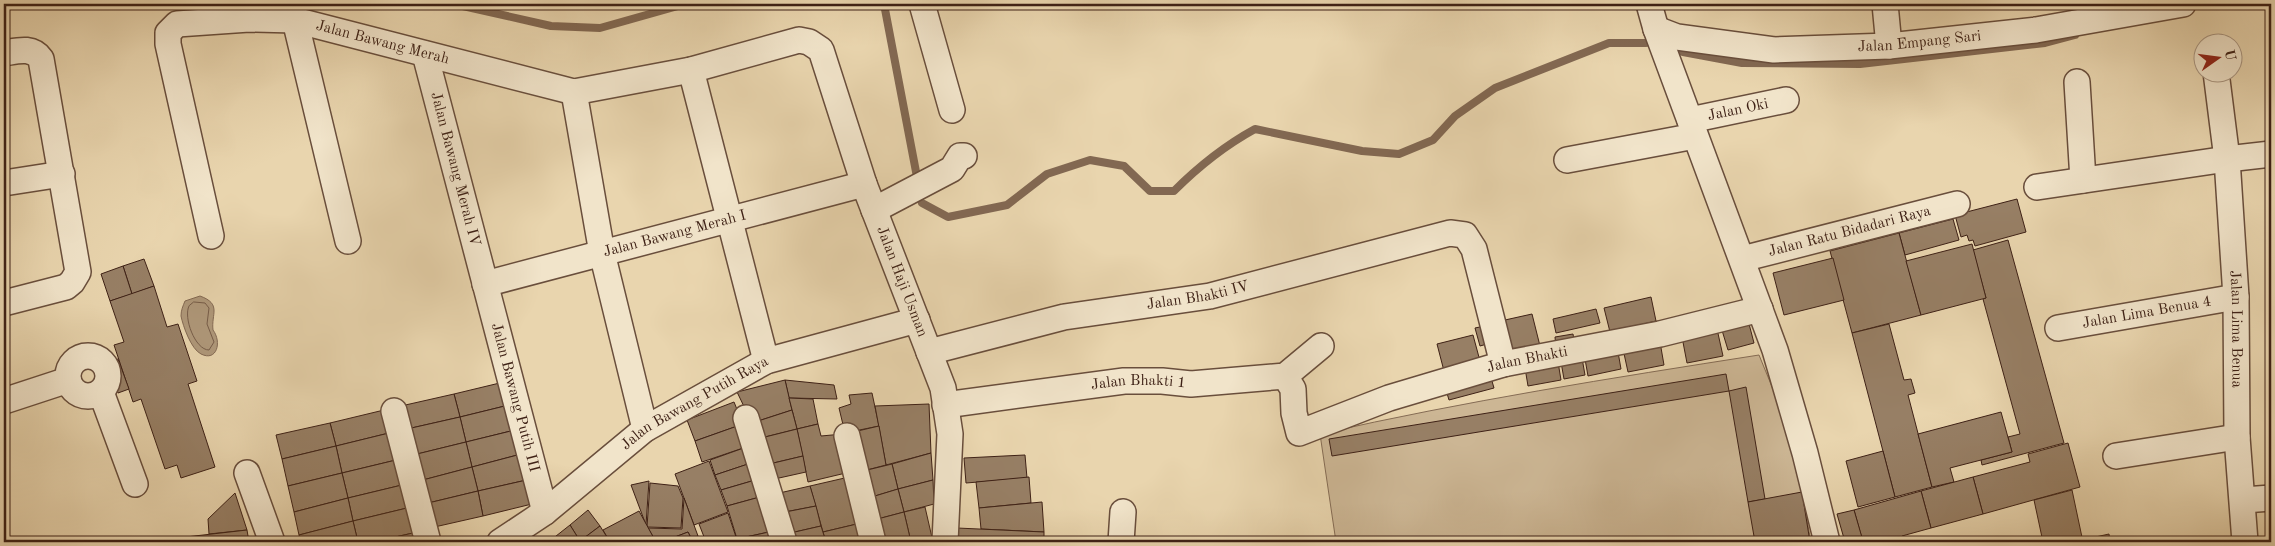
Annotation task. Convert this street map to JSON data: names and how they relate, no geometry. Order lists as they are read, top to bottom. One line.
{"streets":{"street":["Jalan Empang Sari","Jalan Bawang Merah","Jalan Oki","Jalan Bawang Merah IV","Jalan Ratu Bidadari Raya","Jalan Bawang Merah I","Jalan Haji Usman","Jalan Bhakti IV","Jalan Lima Benua 4","Jalan Lima Benua","Jalan Bhakti","Jalan Bhakti 1","Jalan Bawang Putih III","Jalan Bawang Putih Raya"]},"crossings":[["Jalan Bawang Merah","Jalan Bawang Merah IV"],["Jalan Bawang Merah","Jalan Haji Usman"],["Jalan Bawang Merah IV","Jalan Bawang Merah I"],["Jalan Bawang Merah IV","Jalan Bawang Putih III"],["Jalan Bawang Merah I","Jalan Haji Usman"],["Jalan Bawang Merah I","Jalan Bawang Putih III"],["Jalan Haji Usman","Jalan Bhakti IV"],["Jalan Haji Usman","Jalan Bhakti 1"],["Jalan Haji Usman","Jalan Bawang Putih Raya"],["Jalan Bhakti IV","Jalan Bhakti"],["Jalan Lima Benua 4","Jalan Lima Benua"],["Jalan Bhakti","Jalan Bhakti 1"],["Jalan Bawang Putih III","Jalan Bawang Putih Raya"]],"north":"right"}
